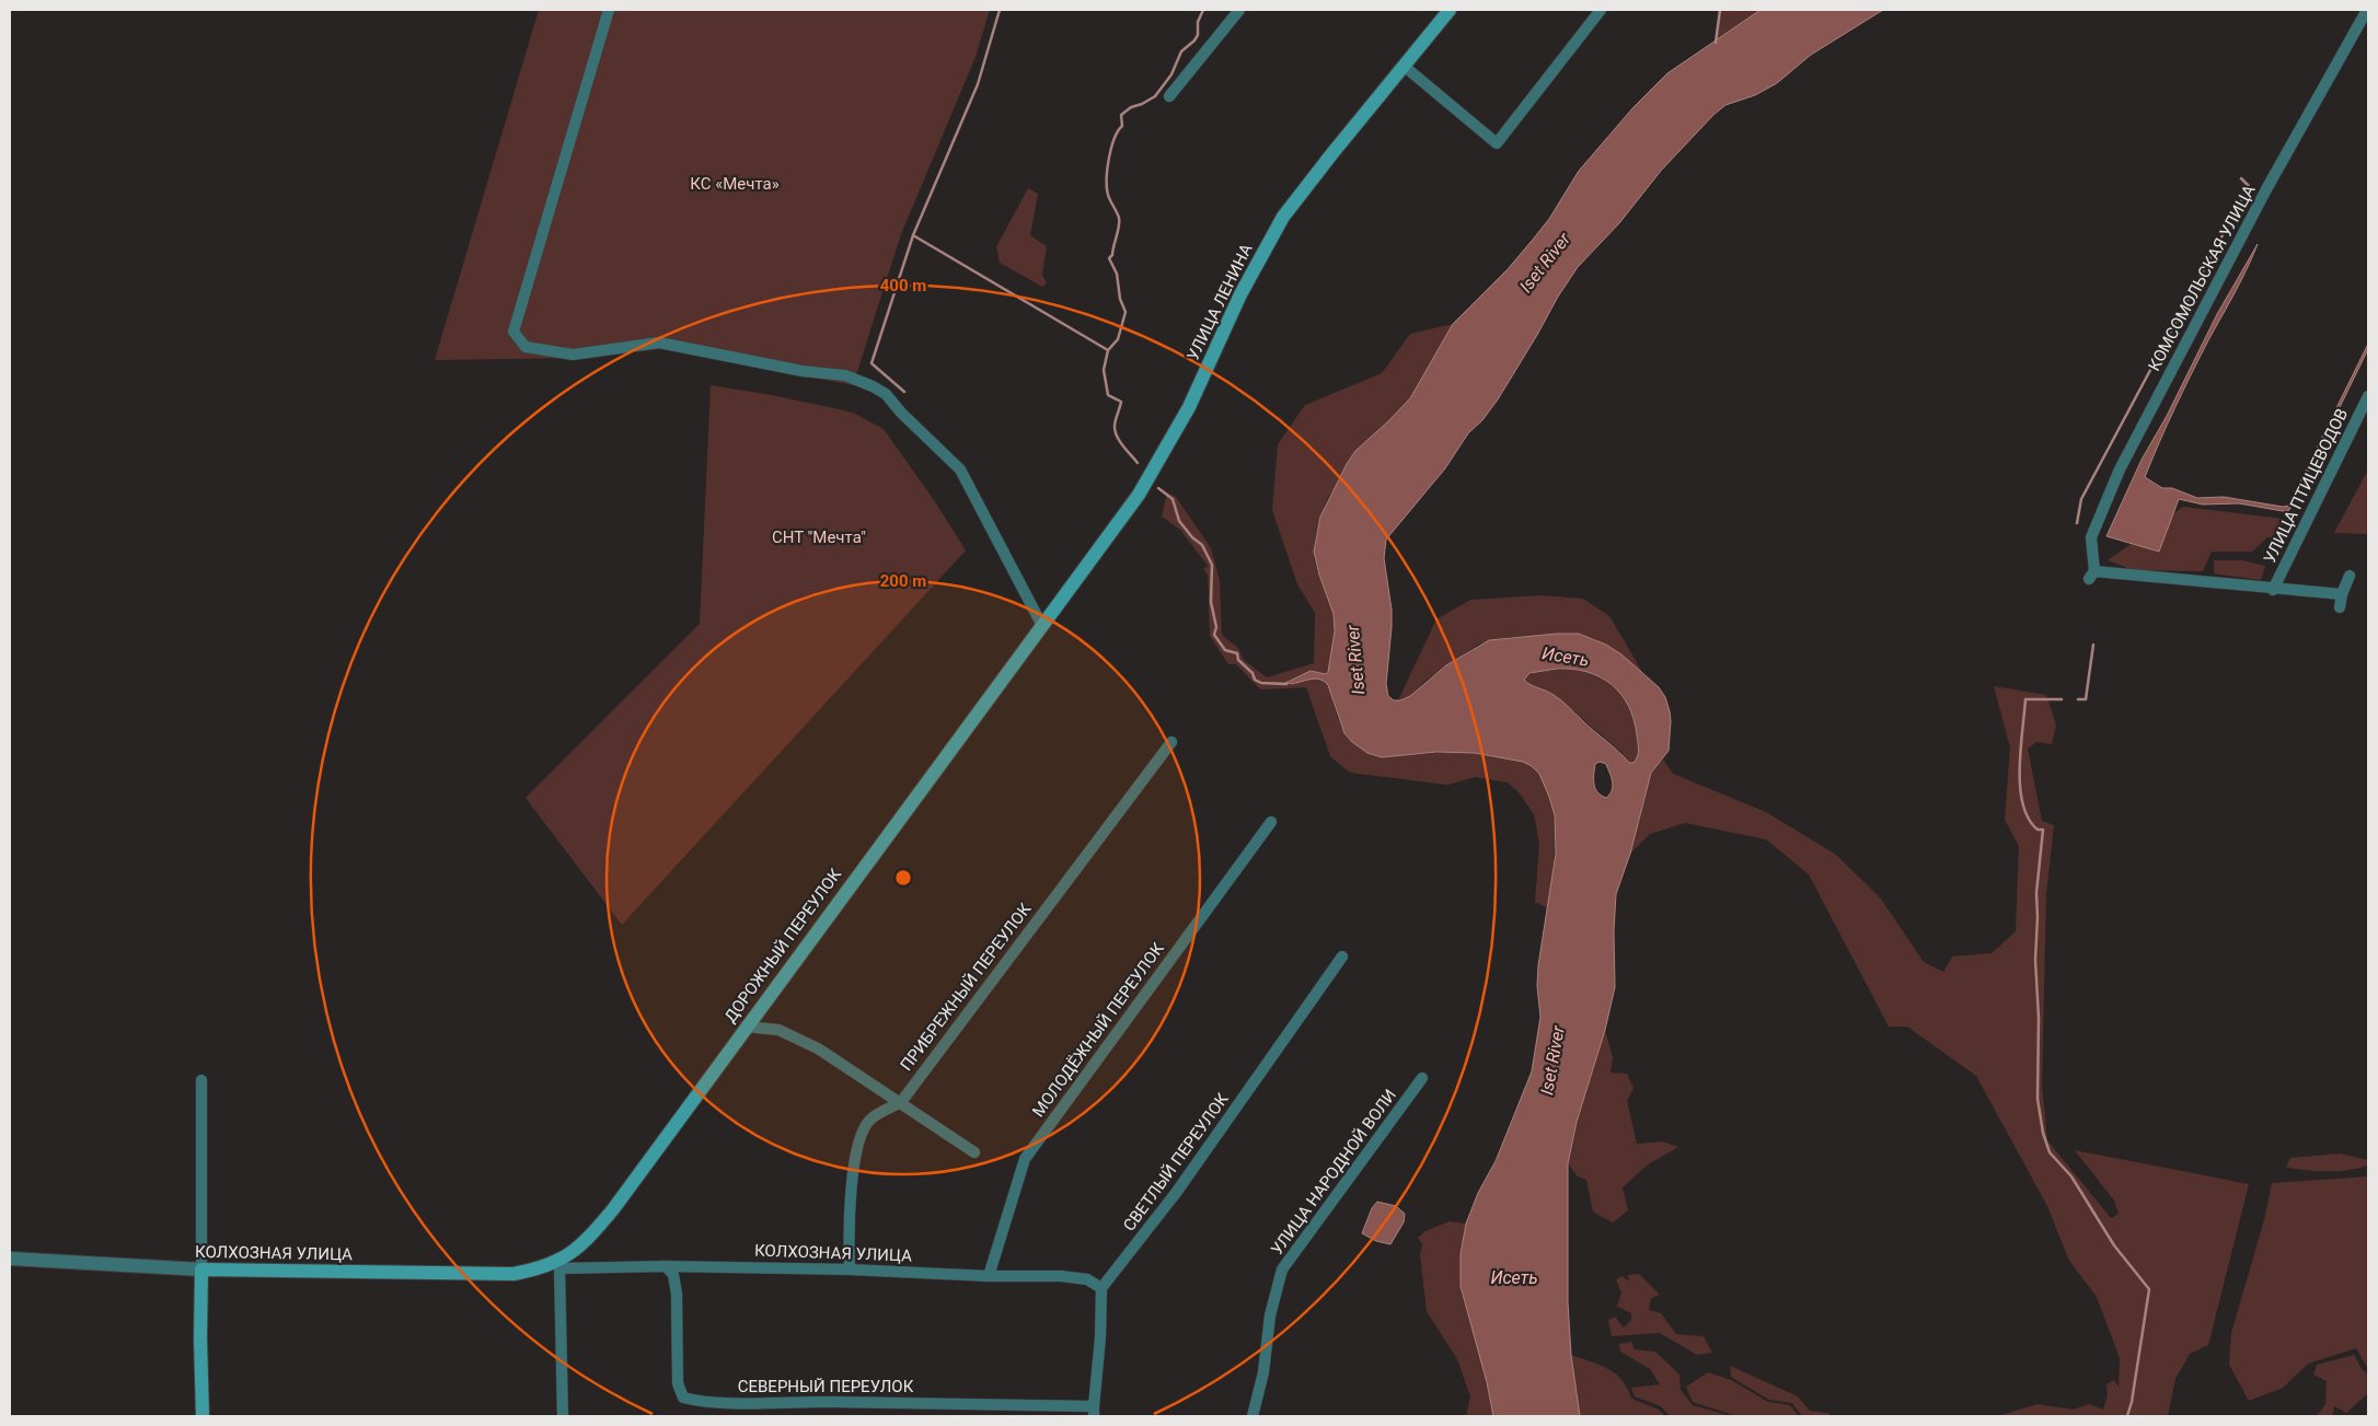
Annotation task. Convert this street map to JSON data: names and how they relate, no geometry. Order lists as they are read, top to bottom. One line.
{"streets":{"main road":["УЛИЦА ЛЕНИНА","ДОРОЖНЫЙ ПЕРЕУЛОК","КОЛХОЗНАЯ УЛИЦА"],"street":["КОМСОМОЛЬСКАЯ УЛИЦА","УЛИЦА ПТИЦЕВОДОВ","ПРИБРЕЖНЫЙ ПЕРЕУЛОК","МОЛОДЁЖНЫЙ ПЕРЕУЛОК","СВЕТЛЫЙ ПЕРЕУЛОК","УЛИЦА НАРОДНОЙ ВОЛИ","СЕВЕРНЫЙ ПЕРЕУЛОК"]},"crossings":[["КОМСОМОЛЬСКАЯ УЛИЦА","УЛИЦА ПТИЦЕВОДОВ"],["УЛИЦА ЛЕНИНА","ДОРОЖНЫЙ ПЕРЕУЛОК"],["ДОРОЖНЫЙ ПЕРЕУЛОК","КОЛХОЗНАЯ УЛИЦА"],["ПРИБРЕЖНЫЙ ПЕРЕУЛОК","КОЛХОЗНАЯ УЛИЦА"],["МОЛОДЁЖНЫЙ ПЕРЕУЛОК","КОЛХОЗНАЯ УЛИЦА"],["СВЕТЛЫЙ ПЕРЕУЛОК","КОЛХОЗНАЯ УЛИЦА"],["КОЛХОЗНАЯ УЛИЦА","СЕВЕРНЫЙ ПЕРЕУЛОК"]],"water":["Iset River","Исеть"],"parks":["КС «Мечта»","СНТ \"Мечта\""],"rings":["400 m","200 m"]}
